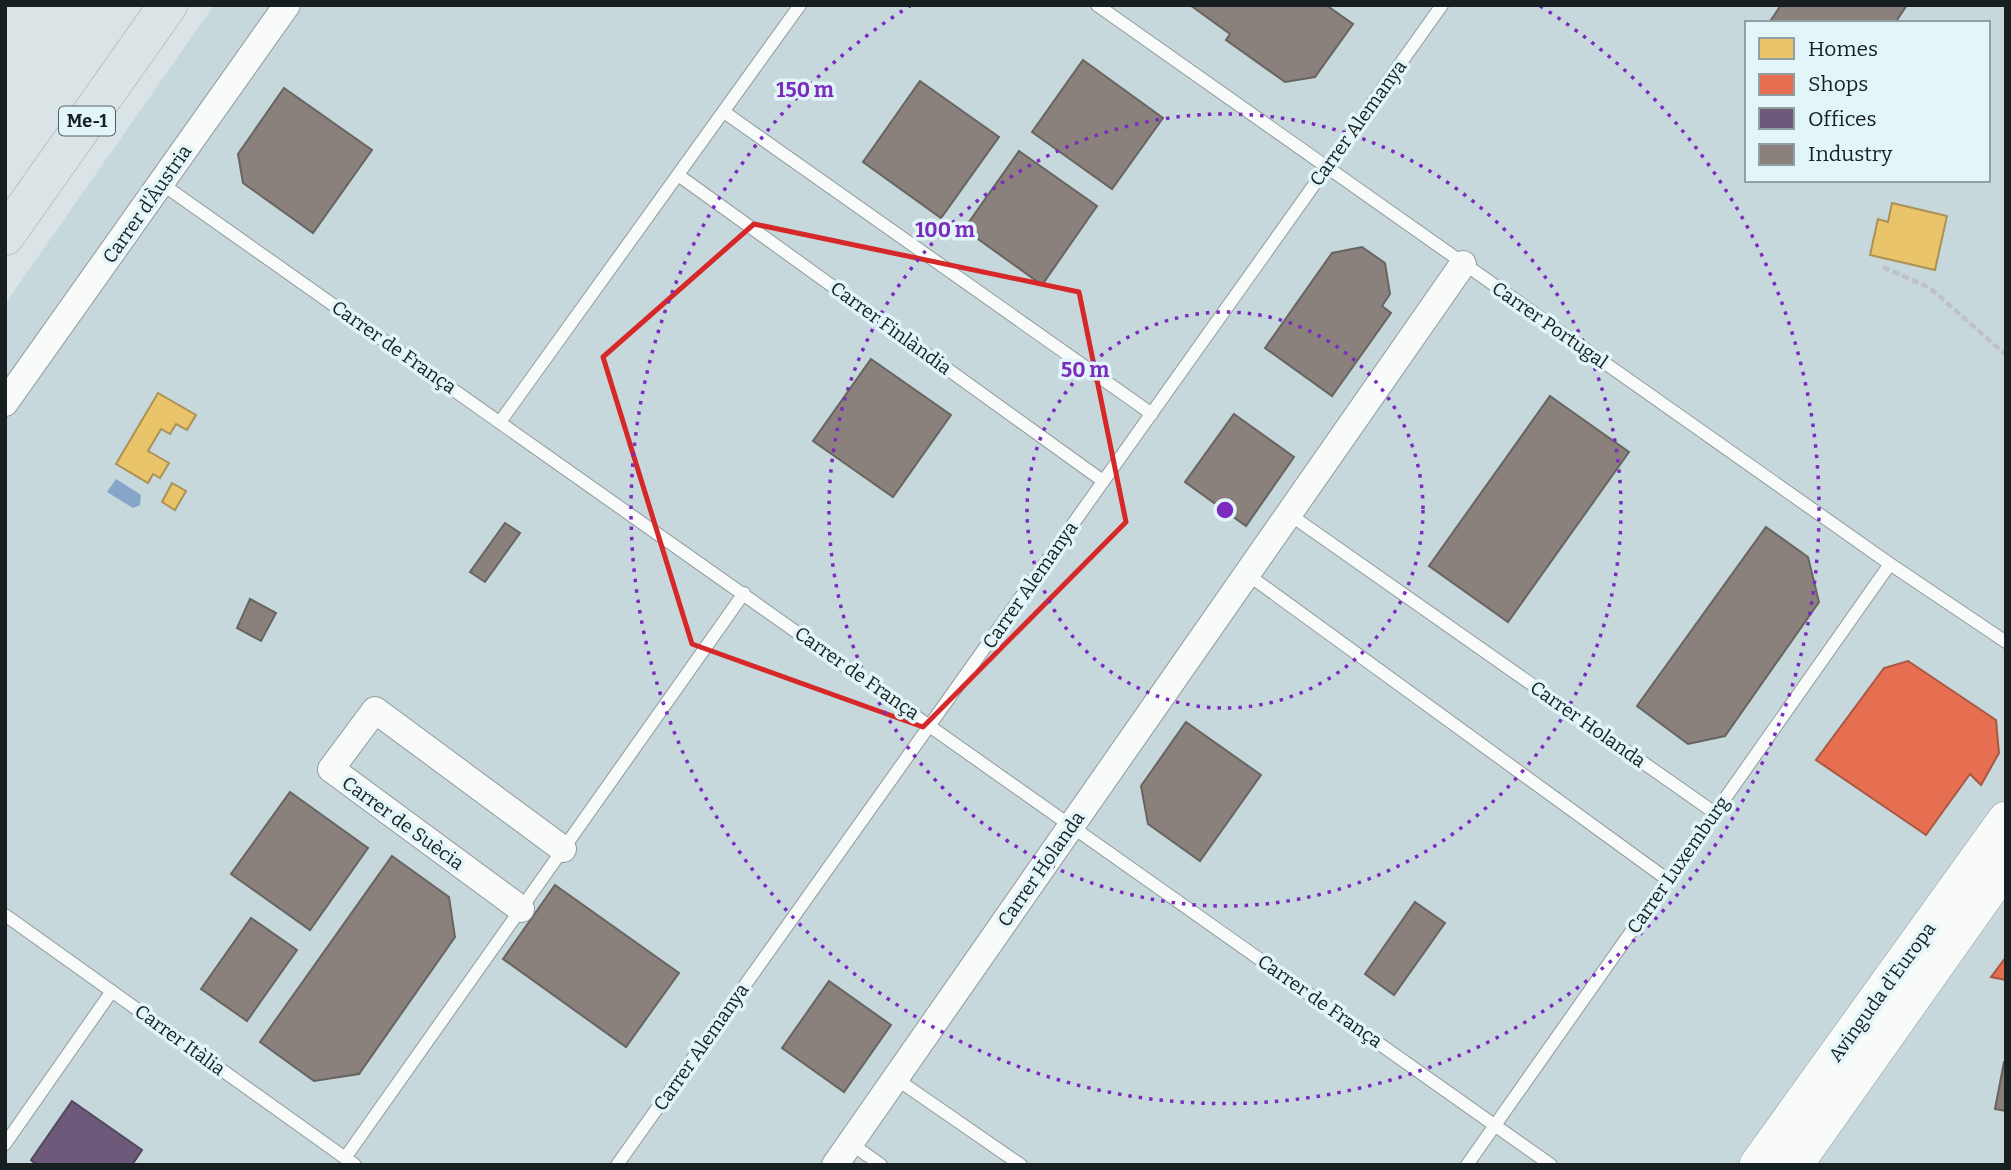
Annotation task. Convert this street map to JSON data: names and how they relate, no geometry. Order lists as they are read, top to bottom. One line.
{"streets":{"main road":["Me-1"],"street":["Carrer d'Àustria","Carrer Holanda","Carrer de Suècia","Avinguda d'Europa"],"lane":["Carrer Alemanya","Carrer Portugal","Carrer Finlàndia","Carrer de França","Carrer Luxemburg","Carrer Itàlia"]},"crossings":[["Carrer Alemanya","Carrer Portugal"],["Carrer Alemanya","Carrer Finlàndia"],["Carrer Alemanya","Carrer de França"],["Carrer d'Àustria","Carrer de França"],["Carrer Portugal","Carrer Holanda"],["Carrer Portugal","Carrer Luxemburg"],["Carrer de França","Carrer Holanda"],["Carrer de França","Carrer Luxemburg"],["Carrer Holanda","Carrer Luxemburg"]],"legend":["Homes","Shops","Offices","Industry"],"rings":["150 m","100 m","50 m"]}
